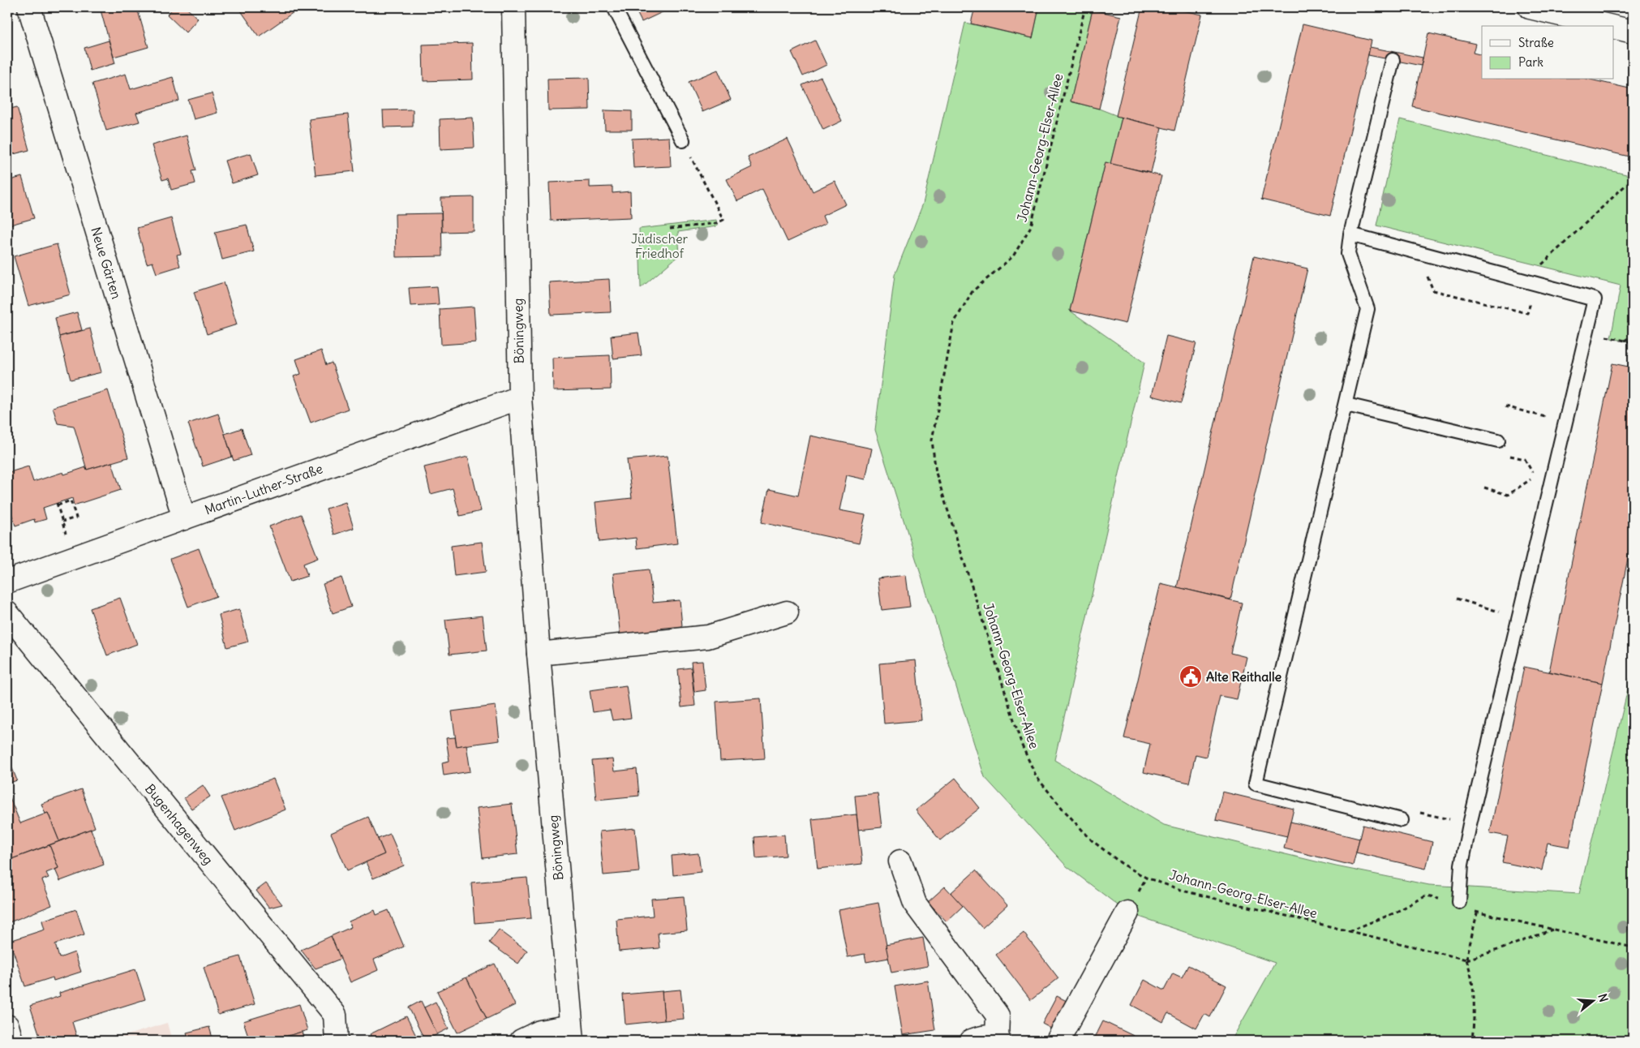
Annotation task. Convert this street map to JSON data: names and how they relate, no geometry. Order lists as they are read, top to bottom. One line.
{"streets":{"street":["Neue Gärten","Böningweg","Martin-Luther-Straße","Bugenhagenweg"],"path":["Johann-Georg-Elser-Allee"]},"crossings":[["Neue Gärten","Martin-Luther-Straße"],["Böningweg","Martin-Luther-Straße"]],"parks":["Jüdischer Friedhof"],"places":{"public building":["Alte Reithalle"]},"legend":["Straße","Park"],"north":"right"}
